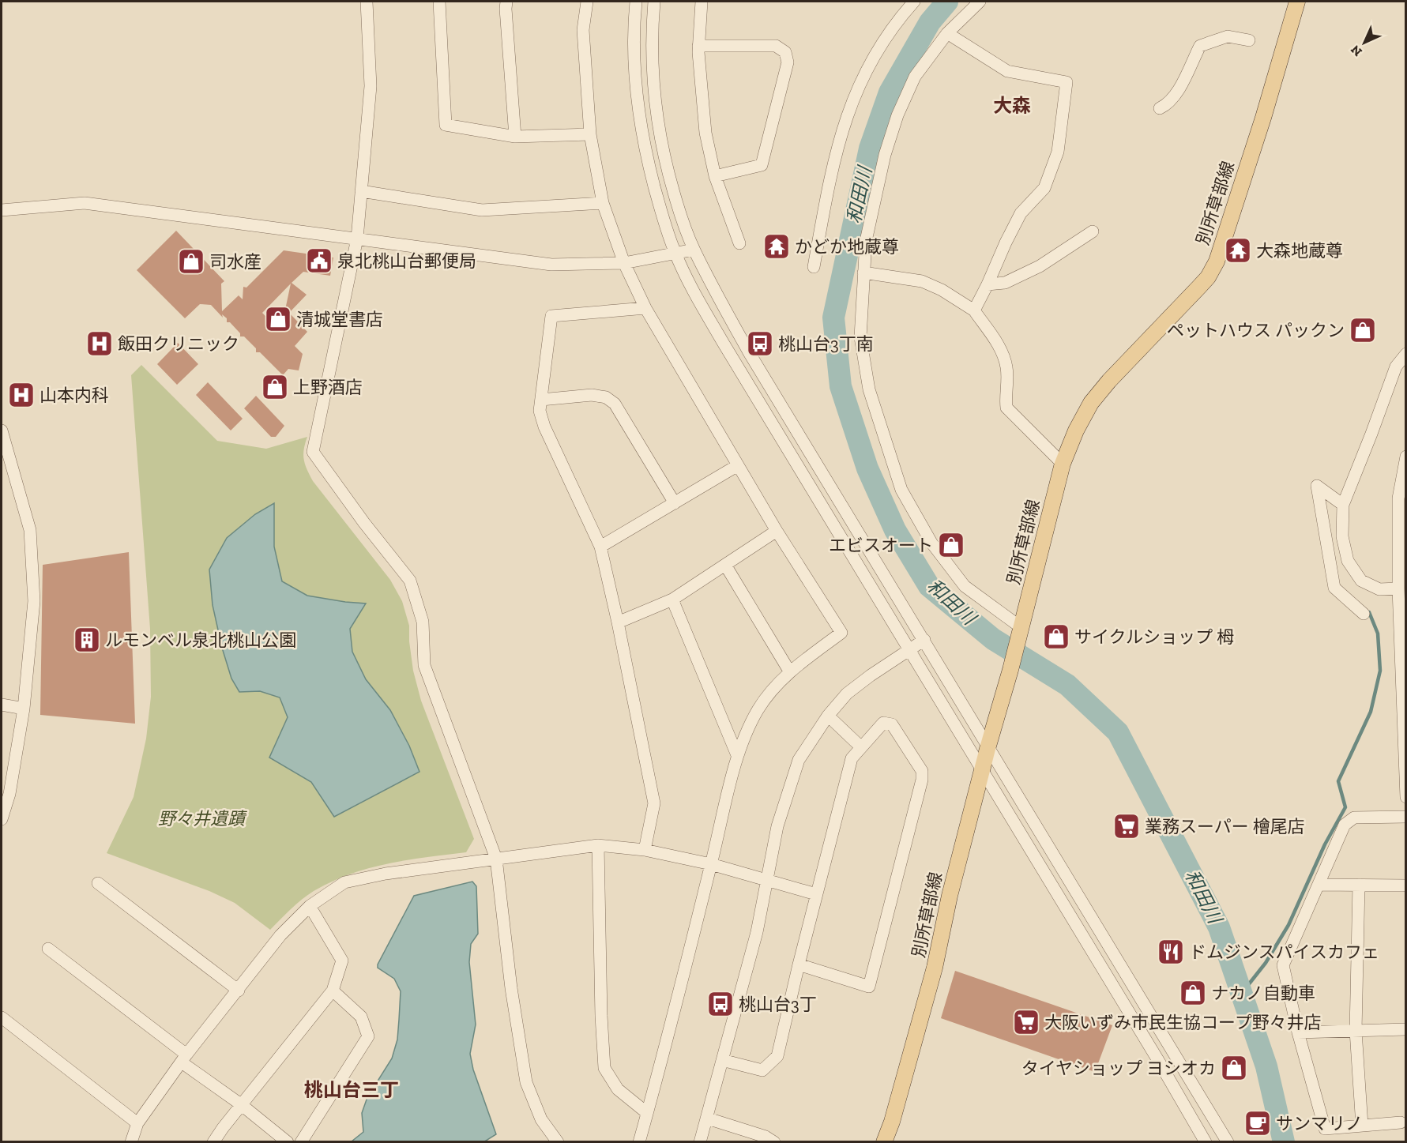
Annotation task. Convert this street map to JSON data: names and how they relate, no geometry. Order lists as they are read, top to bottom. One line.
{"streets":{"main road":["別所草部線"]},"districts":["大森","桃山台三丁"],"water":["和田川"],"parks":["野々井遺蹟"],"places":{"temple":["かどか地蔵尊","大森地蔵尊"],"public building":["泉北桃山台郵便局"],"shop":["司水産","清城堂書店","ペットハウス パックン","上野酒店","エビスオート","サイクルショップ 栂","ナカノ自動車","タイヤショップ ヨシオカ"],"hospital":["飯田クリニック","山本内科"],"bus stop":["桃山台3丁南","桃山台3丁"],"building":["ルモンベル泉北桃山公園"],"supermarket":["業務スーパー 檜尾店","大阪いずみ市民生協コープ野々井店"],"restaurant":["ドムジンスパイスカフェ"],"cafe":["サンマリノ"]},"north":"bottom left"}
